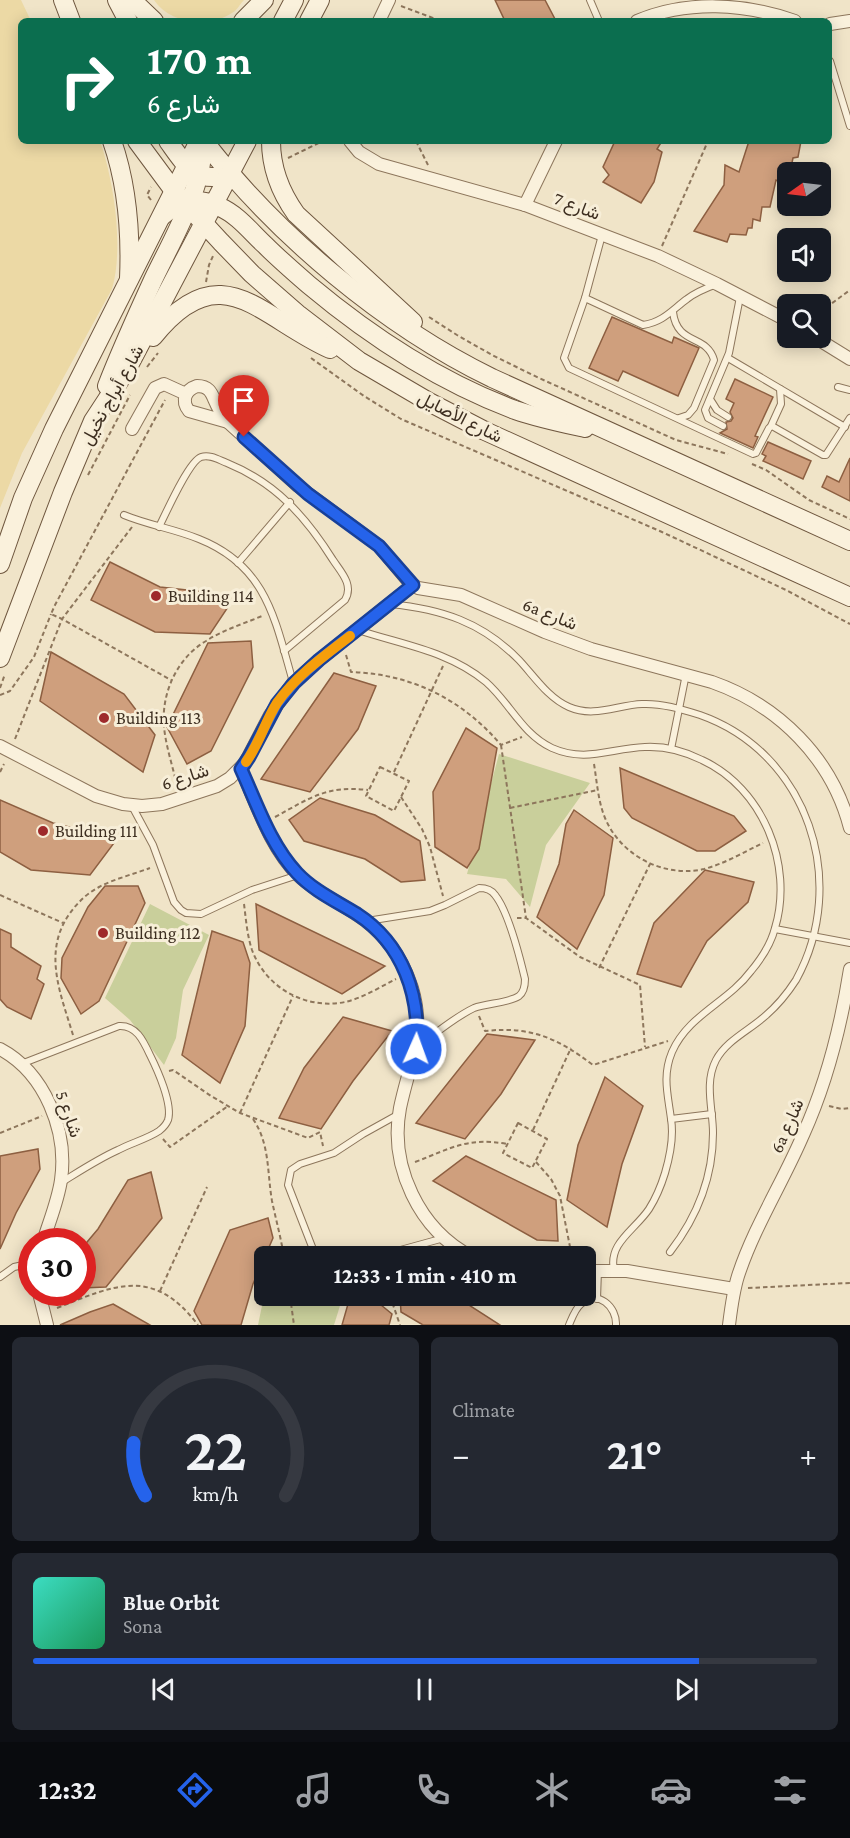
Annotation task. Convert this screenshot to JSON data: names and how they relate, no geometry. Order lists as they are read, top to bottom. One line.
{"streets":{"main road":["شارع أبراج نخيل","شارع الأصايل"],"street":["شارع 7","6a شارع","شارع 6","شارع 5"]},"crossings":[["شارع أبراج نخيل","شارع الأصايل"],["6a شارع","شارع 6"]],"places":["Building 114","Building 113","Building 111","Building 112"],"north":"left","page":{"turn":["170 m","شارع 6"],"limit":"30","trip":"12:33 · 1 min · 410 m","tile":"Climate","heat":["−","21°","+"],"song":["Blue Orbit","Sona"],"tabs":"12:32","gauge":["22","km/h"]}}
